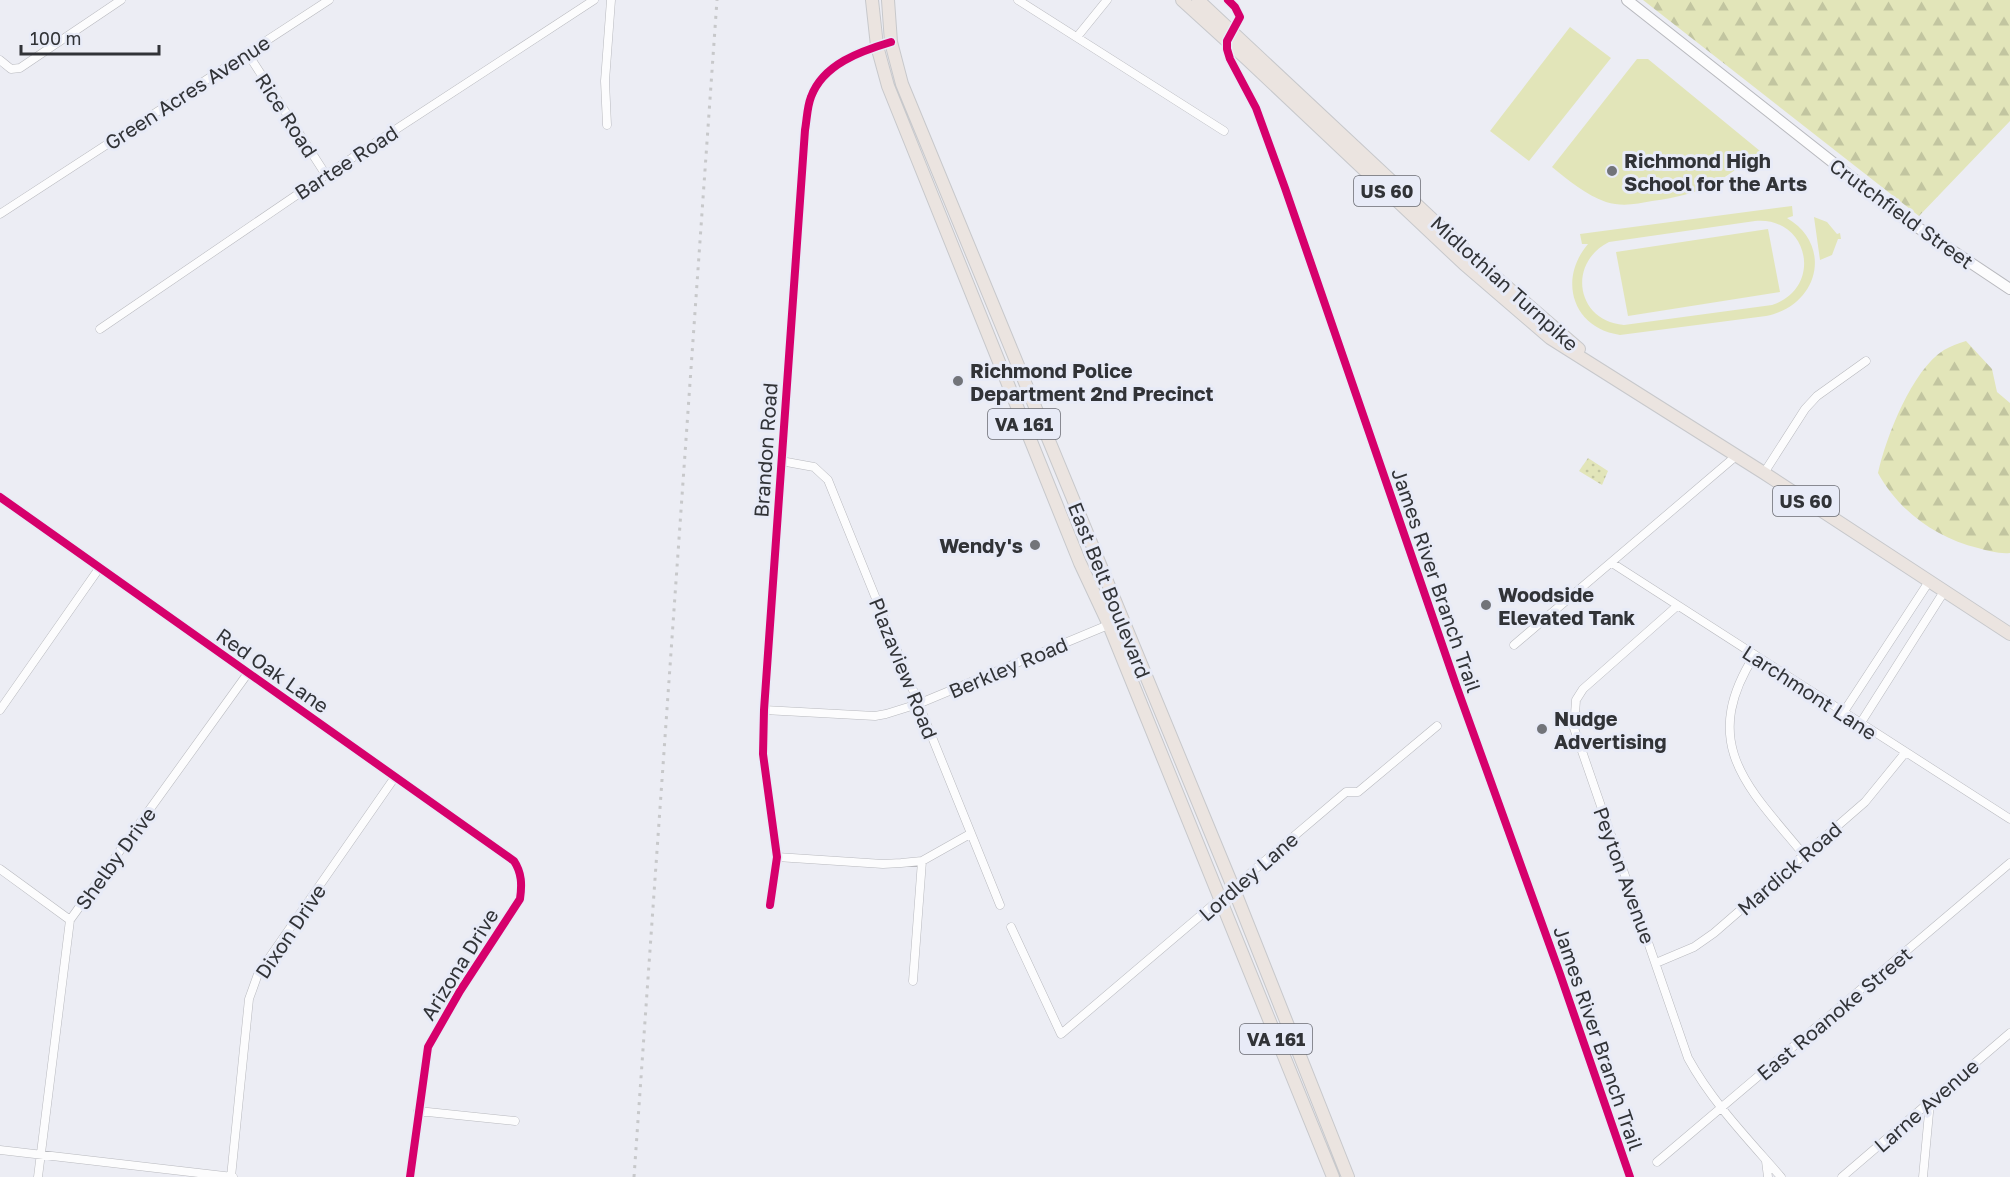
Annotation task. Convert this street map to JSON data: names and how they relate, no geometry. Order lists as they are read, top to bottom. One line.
{"streets":{"main road":["US 60","Midlothian Turnpike","VA 161","East Belt Boulevard"],"street":["Green Acres Avenue","Rice Road","Bartee Road","Crutchfield Street","Brandon Road","Berkley Road","Plazaview Road","Red Oak Lane","Larchmont Lane","Shelby Drive","Mardick Road","Peyton Avenue","Lordley Lane","Dixon Drive","Arizona Drive","East Roanoke Street","Larne Avenue"],"cycle path":["James River Branch Trail"]},"crossings":[["Green Acres Avenue","Rice Road"],["Rice Road","Bartee Road"],["Brandon Road","East Belt Boulevard"],["Brandon Road","Berkley Road"],["Brandon Road","Plazaview Road"],["East Belt Boulevard","Berkley Road"],["East Belt Boulevard","Lordley Lane"],["Berkley Road","Plazaview Road"],["Red Oak Lane","Shelby Drive"],["Red Oak Lane","Dixon Drive"],["Red Oak Lane","Arizona Drive"],["Larchmont Lane","Mardick Road"],["Larchmont Lane","Peyton Avenue"],["Mardick Road","Peyton Avenue"],["Peyton Avenue","East Roanoke Street"]],"places":["Richmond High School for the Arts","Richmond Police Department 2nd Precinct","Wendy's","Woodside Elevated Tank","Nudge Advertising"],"scale_bar":"100 m"}
